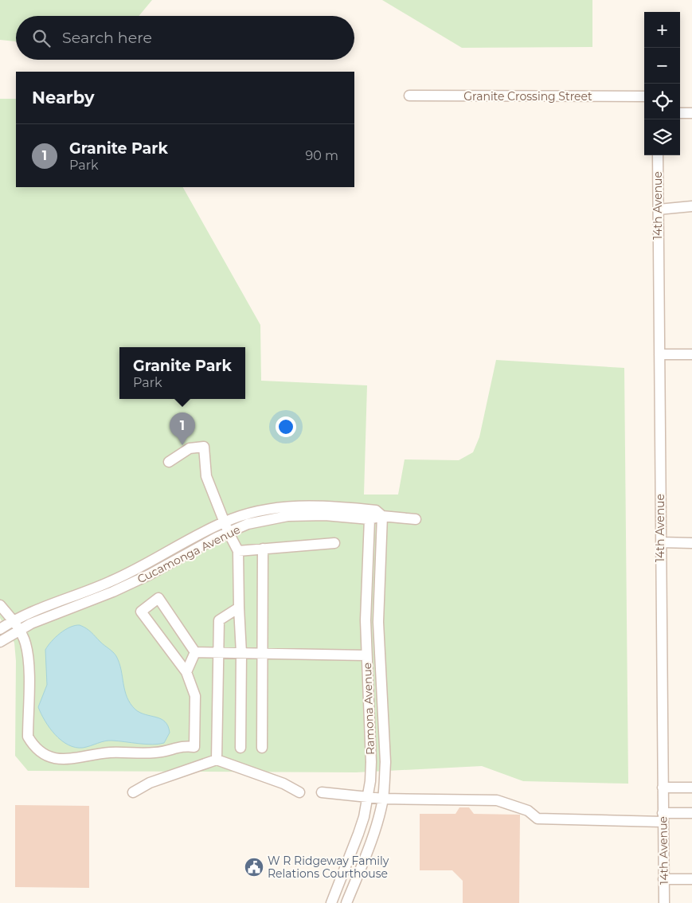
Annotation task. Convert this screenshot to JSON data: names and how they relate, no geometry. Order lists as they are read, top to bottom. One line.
{"streets":{"street":["Granite Crossing Street","14th Avenue","Cucamonga Avenue","Ramona Avenue"]},"crossings":[["Cucamonga Avenue","Ramona Avenue"]],"places":{"public building":["W R Ridgeway Family Relations Courthouse"]},"page":{"map_buttons":["+","−"],"search":"Search here","heading":"Nearby","list":[{"mark":"1","name":"Granite Park","note":"Park","value":"90 m"}],"popup":["Granite Park","Park"],"pins":"1"}}
